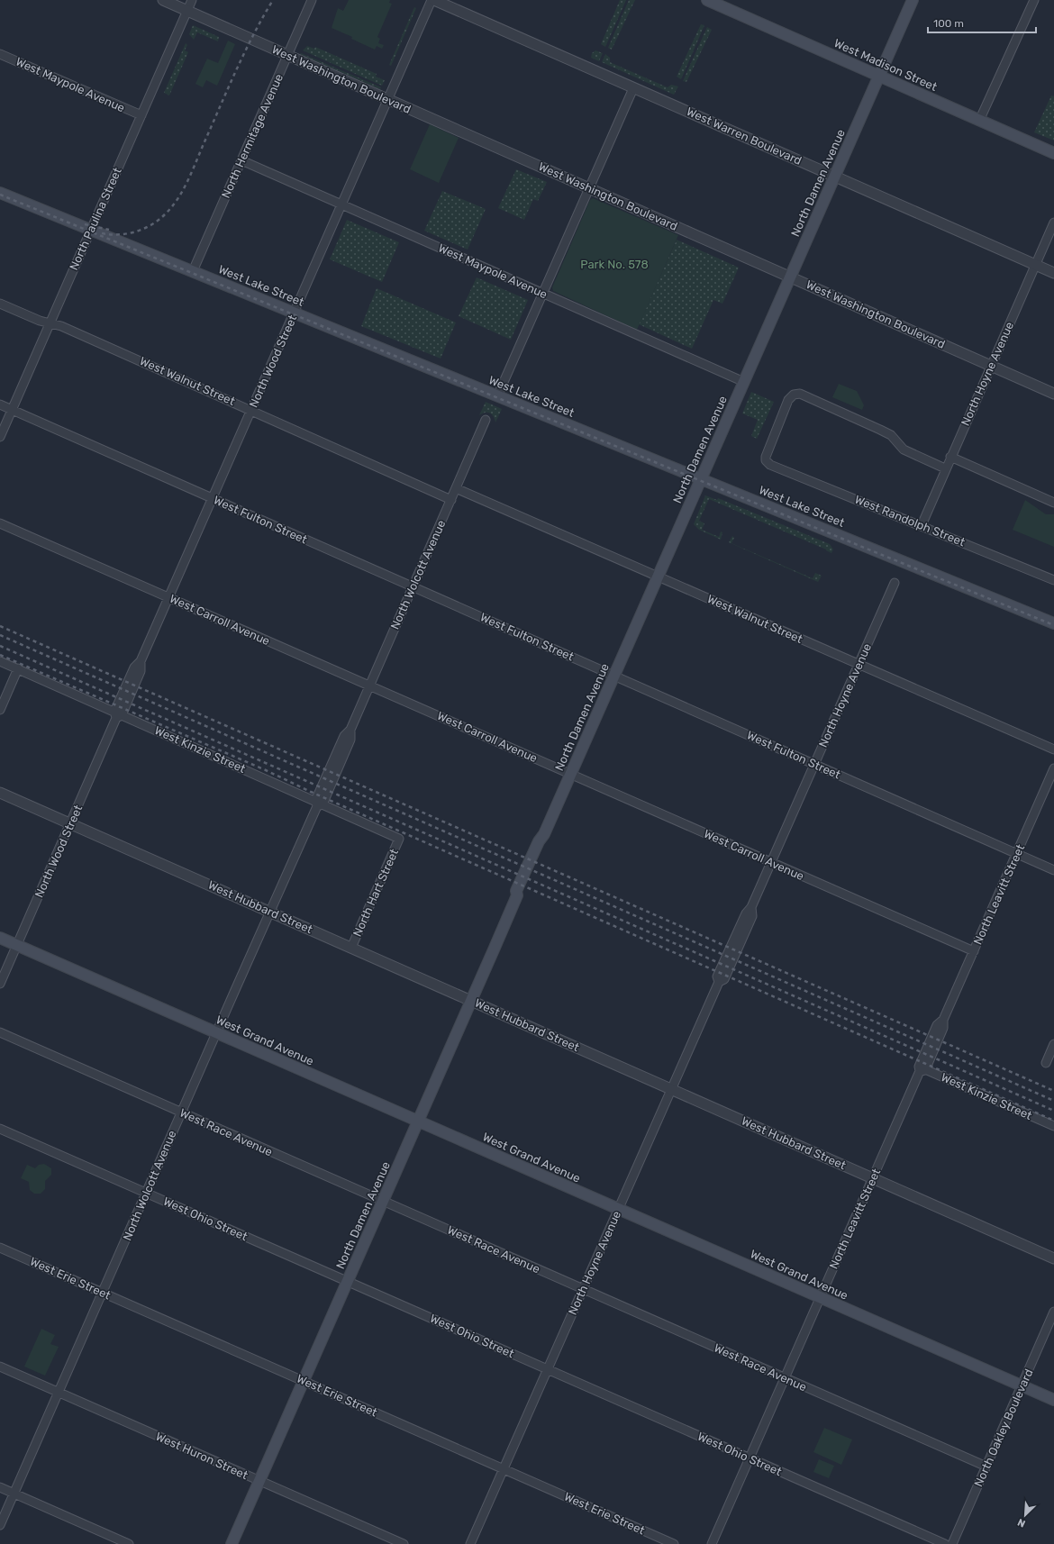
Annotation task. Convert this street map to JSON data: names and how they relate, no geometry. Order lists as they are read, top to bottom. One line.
{"streets":{"main road":["West Madison Street","North Damen Avenue","West Lake Street","West Grand Avenue"],"street":["West Washington Boulevard","West Maypole Avenue","North Hermitage Avenue","West Warren Boulevard","North Paulina Street","North Wood Street","North Hoyne Avenue","West Walnut Street","West Fulton Street","West Randolph Street","North Wolcott Avenue","West Carroll Avenue","West Kinzie Street","North Hart Street","North Leavitt Street","West Hubbard Street","West Race Avenue","West Ohio Street","West Erie Street","North Oakley Boulevard","West Huron Street"]},"crossings":[["West Madison Street","North Damen Avenue"],["West Washington Boulevard","North Hermitage Avenue"],["West Washington Boulevard","North Damen Avenue"],["West Washington Boulevard","North Paulina Street"],["West Washington Boulevard","North Wood Street"],["West Washington Boulevard","North Hoyne Avenue"],["West Maypole Avenue","North Hermitage Avenue"],["West Maypole Avenue","North Damen Avenue"],["West Maypole Avenue","North Paulina Street"],["West Maypole Avenue","North Wood Street"],["North Hermitage Avenue","West Lake Street"],["West Warren Boulevard","North Damen Avenue"],["West Warren Boulevard","North Wood Street"],["West Warren Boulevard","North Hoyne Avenue"],["North Damen Avenue","West Lake Street"],["North Damen Avenue","West Walnut Street"],["North Damen Avenue","West Fulton Street"],["North Damen Avenue","West Carroll Avenue"],["North Damen Avenue","West Hubbard Street"],["North Damen Avenue","West Grand Avenue"],["North Damen Avenue","West Race Avenue"],["North Damen Avenue","West Ohio Street"],["North Damen Avenue","West Erie Street"],["North Damen Avenue","West Huron Street"],["North Paulina Street","West Lake Street"],["North Paulina Street","West Walnut Street"],["North Paulina Street","West Fulton Street"],["West Lake Street","North Wood Street"],["North Wood Street","West Walnut Street"],["North Wood Street","West Fulton Street"],["North Wood Street","West Carroll Avenue"],["North Wood Street","West Kinzie Street"],["North Wood Street","West Hubbard Street"],["North Wood Street","West Grand Avenue"],["North Hoyne Avenue","West Walnut Street"],["North Hoyne Avenue","West Fulton Street"],["North Hoyne Avenue","West Randolph Street"],["North Hoyne Avenue","West Carroll Avenue"],["North Hoyne Avenue","West Hubbard Street"],["North Hoyne Avenue","West Grand Avenue"],["North Hoyne Avenue","West Race Avenue"],["North Hoyne Avenue","West Ohio Street"],["North Hoyne Avenue","West Erie Street"],["West Walnut Street","North Wolcott Avenue"],["West Fulton Street","North Wolcott Avenue"],["West Fulton Street","North Leavitt Street"],["North Wolcott Avenue","West Carroll Avenue"],["North Wolcott Avenue","West Kinzie Street"],["North Wolcott Avenue","West Hubbard Street"],["North Wolcott Avenue","West Grand Avenue"],["North Wolcott Avenue","West Race Avenue"],["North Wolcott Avenue","West Ohio Street"],["North Wolcott Avenue","West Erie Street"],["North Wolcott Avenue","West Huron Street"],["West Carroll Avenue","North Leavitt Street"],["West Kinzie Street","North Hart Street"],["West Kinzie Street","North Leavitt Street"],["North Hart Street","West Hubbard Street"],["North Leavitt Street","West Hubbard Street"],["North Leavitt Street","West Grand Avenue"],["North Leavitt Street","West Race Avenue"],["North Leavitt Street","West Ohio Street"],["West Grand Avenue","North Oakley Boulevard"],["West Race Avenue","North Oakley Boulevard"]],"parks":["Park No. 578"],"scale_bar":"100 m","north":"bottom left"}
